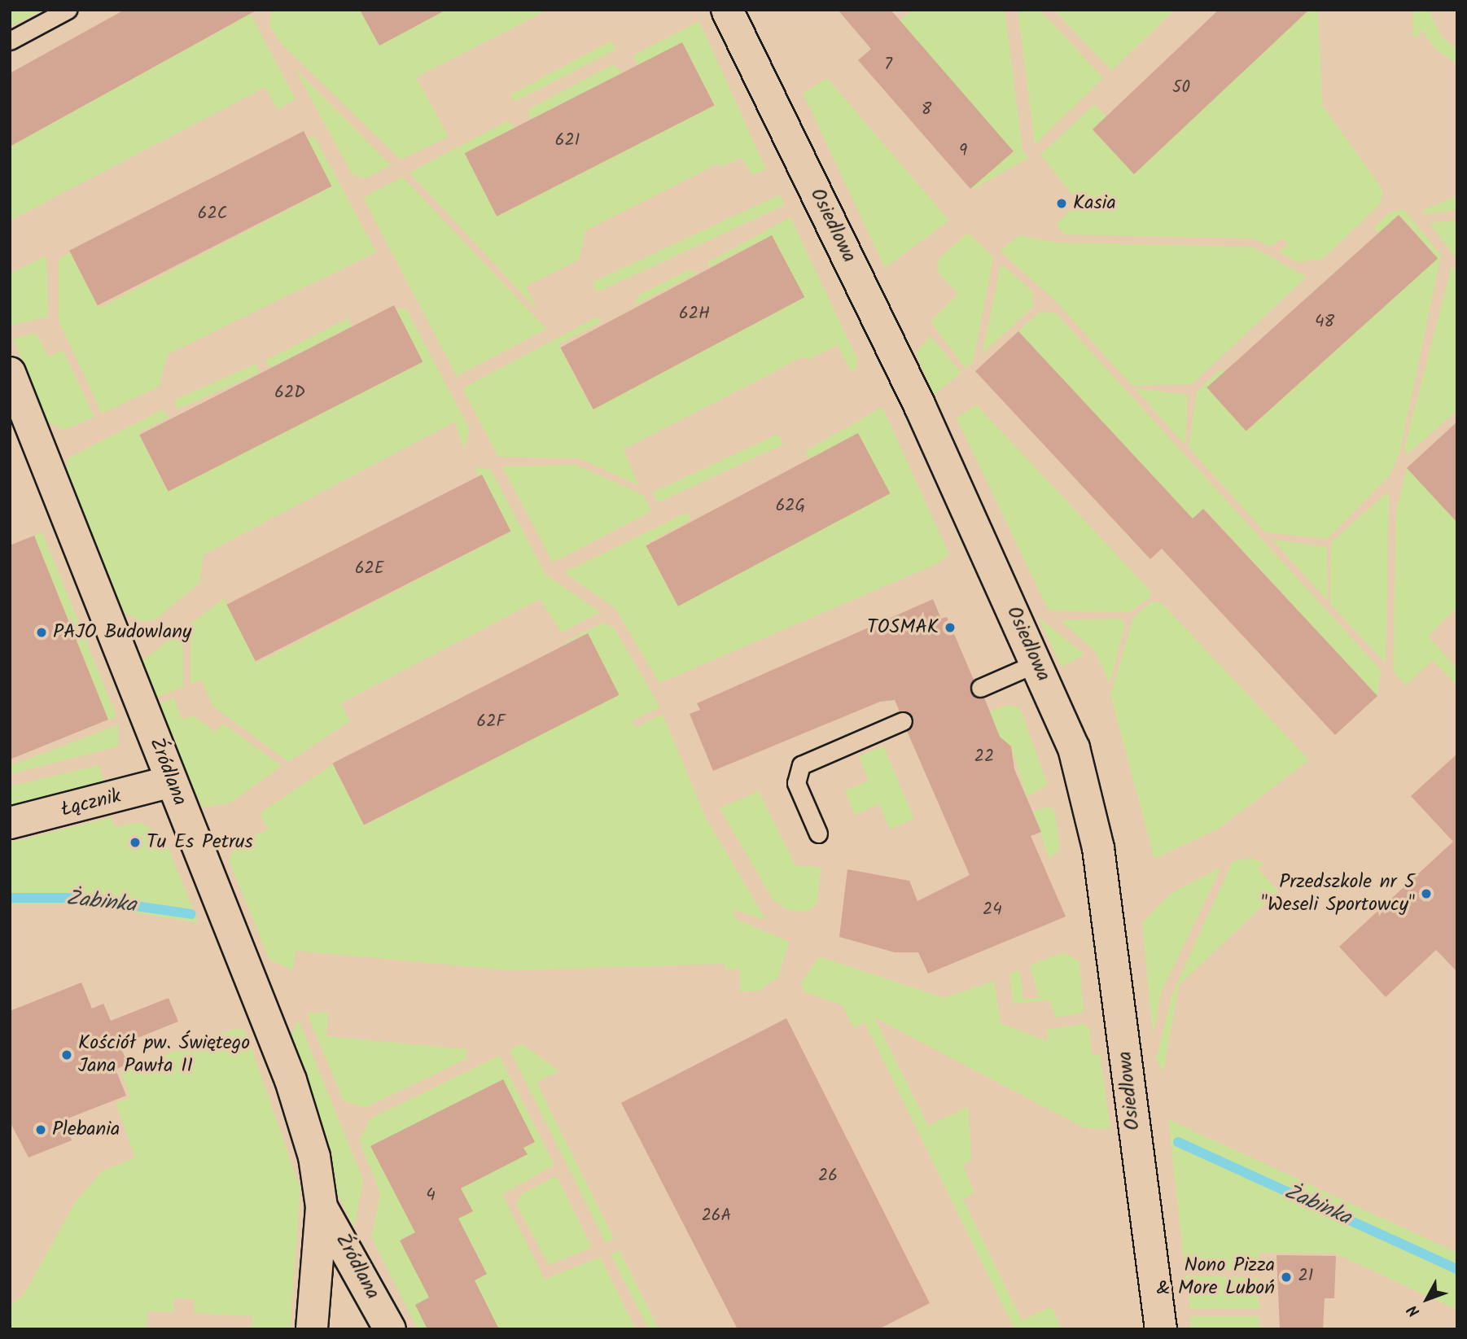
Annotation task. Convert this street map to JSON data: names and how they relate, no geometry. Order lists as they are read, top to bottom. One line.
{"streets":{"street":["Osiedlowa","Źródlana","Łącznik"]},"crossings":[["Źródlana","Łącznik"]],"water":["Żabinka"],"places":["Kasia","TOSMAK","PAJO Budowlany","Tu Es Petrus","Przedszkole nr 5 \"Weseli Sportowcy\"","Kościół pw. Świętego Jana Pawła II","Plebania","Nono Pizza & More Luboń"],"house_numbers":["7","50","8","62I","9","62C","62H","48","62D","62G","62E","62F","22","24","26","4","26A","21"],"north":"bottom left"}
